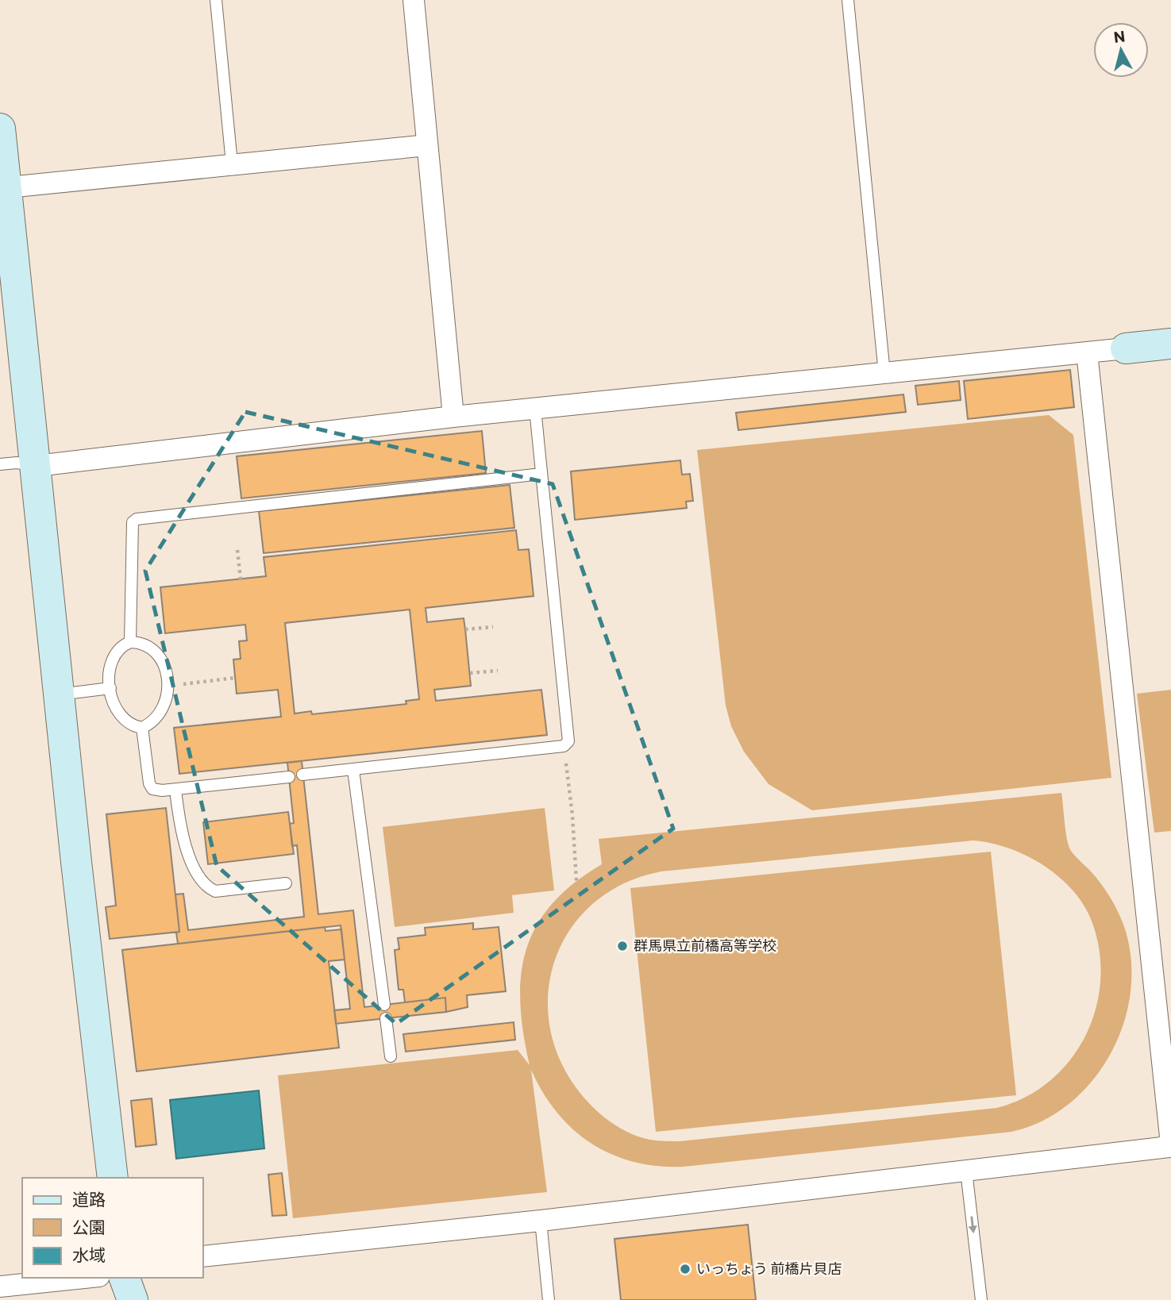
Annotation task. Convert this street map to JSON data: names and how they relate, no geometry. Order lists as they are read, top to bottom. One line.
{"places":["群馬県立前橋高等学校","いっちょう 前橋片貝店"],"legend":["道路","公園","水域"],"north":"top"}
